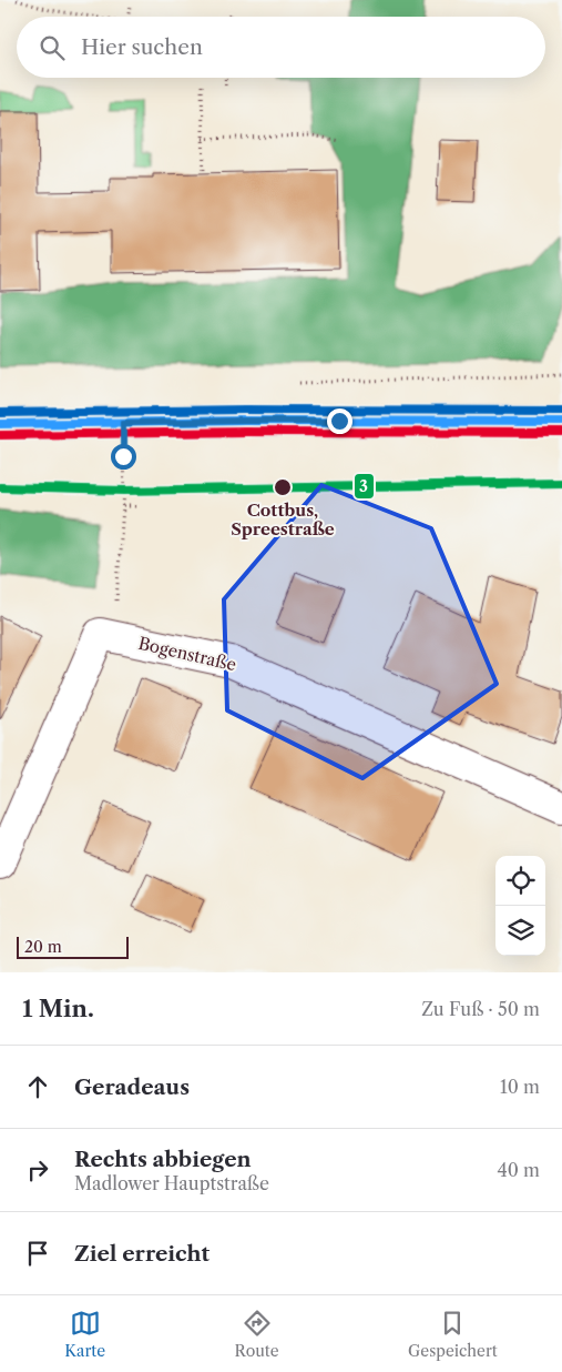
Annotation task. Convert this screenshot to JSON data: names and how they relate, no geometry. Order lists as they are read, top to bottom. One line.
{"streets":{"street":["Bogenstraße"]},"places":["Cottbus, Spreestraße"],"lines":["transit line 3"],"scale_bar":"20 m","page":{"search":"Hier suchen","scale":"20 m","heading":["1 Min.","Zu Fuß · 50 m"],"list":[["Geradeaus","10 m"],["Rechts abbiegen","Madlower Hauptstraße","40 m"],"Ziel erreicht"],"nav":["Karte","Route","Gespeichert"]}}
